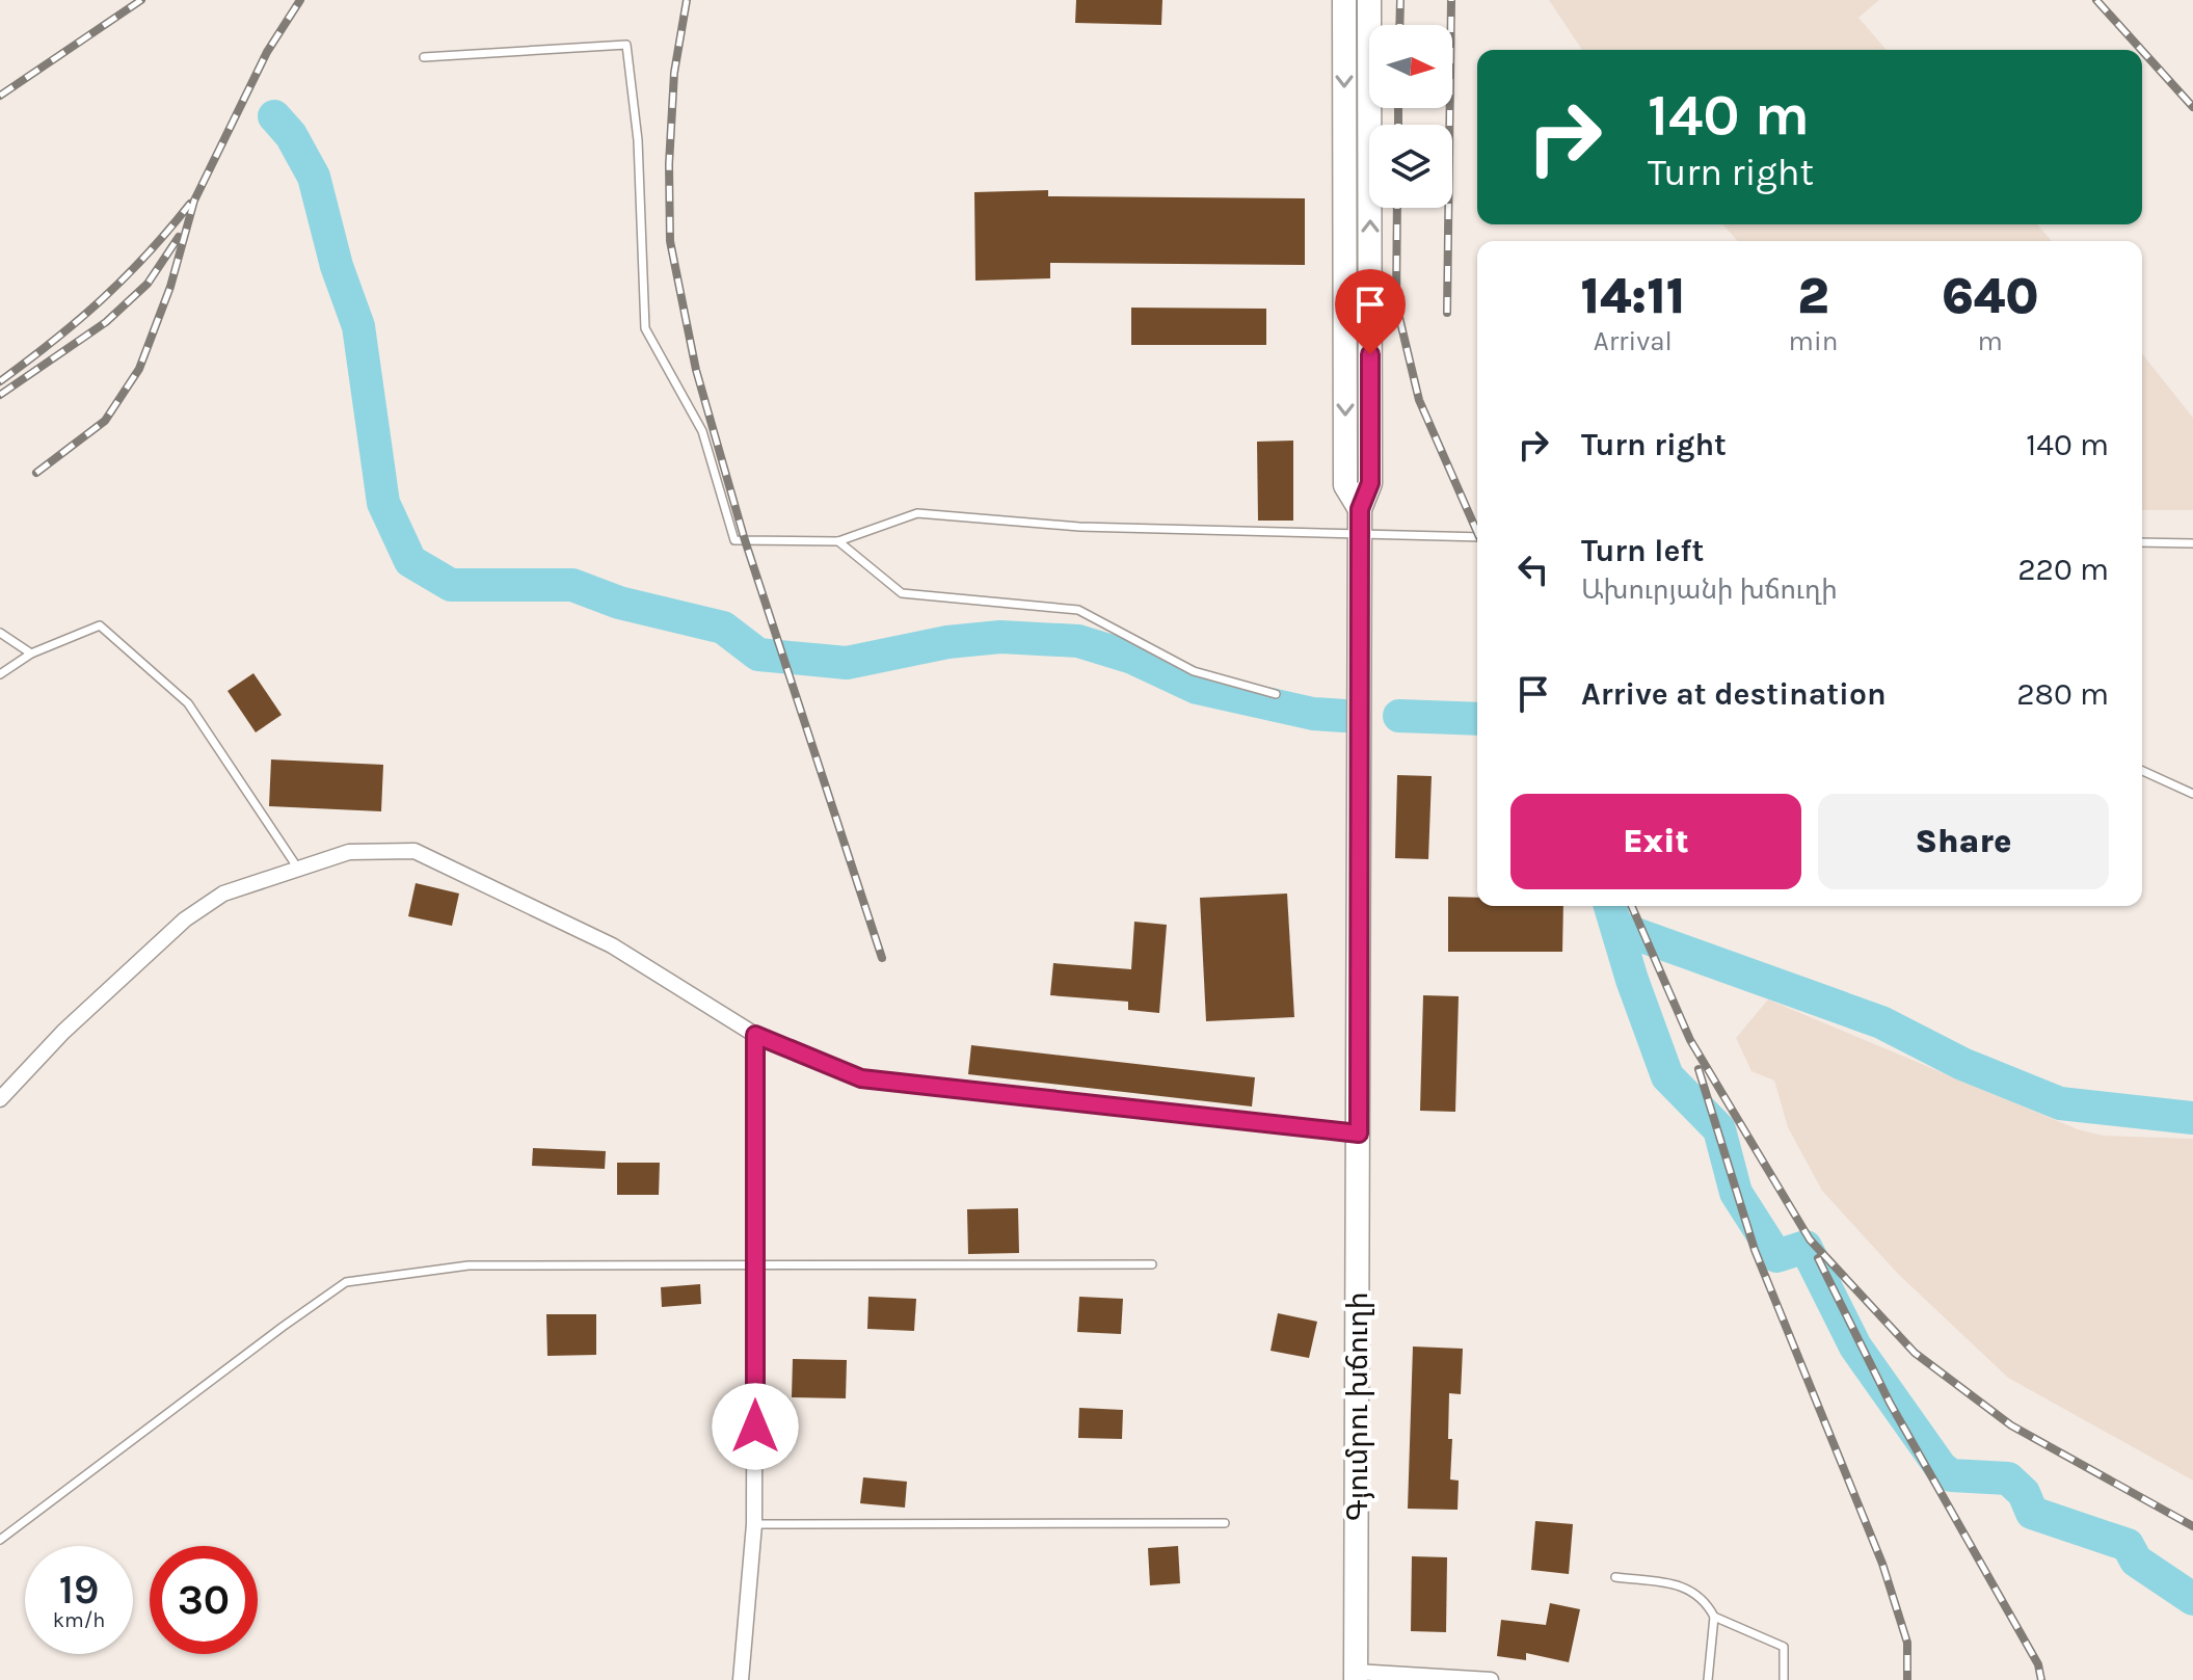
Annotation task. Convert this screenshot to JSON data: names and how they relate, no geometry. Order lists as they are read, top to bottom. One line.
{"streets":{"main road":["Գյումրու խճուղի"]},"north":"right","page":{"turn":["140 m","Turn right"],"eta":["14:11","Arrival","2","min","640","m"],"list":[{"name":"Turn right","value":"140 m"},{"name":"Turn left","note":"Ախուրյանի խճուղի","value":"220 m"},{"name":"Arrive at destination","value":"280 m"}],"buttons":["Exit","Share"],"speed":"19 km/h","limit":"30"}}
